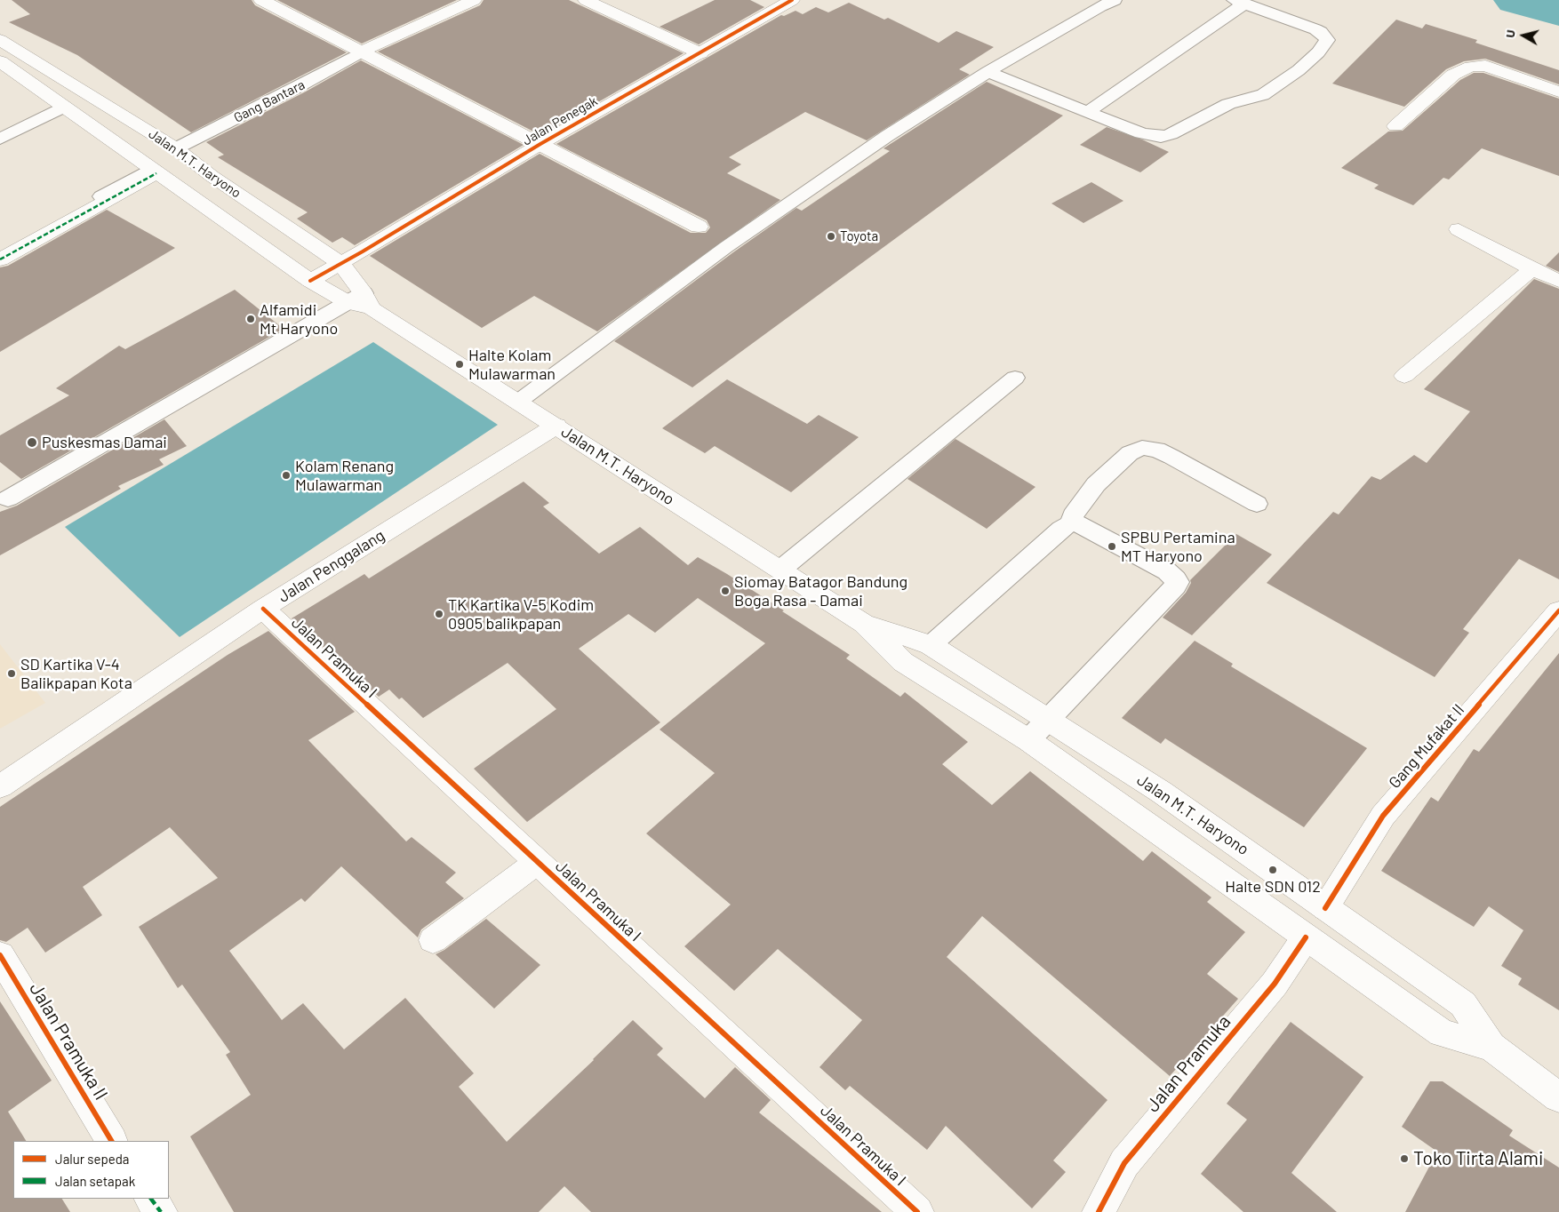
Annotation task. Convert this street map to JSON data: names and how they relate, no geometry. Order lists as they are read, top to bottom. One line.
{"streets":{"street":["Jalan Penegak","Jalan M.T. Haryono","Jalan Penggalang","Jalan Pramuka I","Gang Mufakat II","Jalan Pramuka II","Jalan Pramuka"],"lane":["Gang Bantara"]},"crossings":[["Gang Bantara","Jalan M.T. Haryono"],["Jalan Penegak","Jalan M.T. Haryono"],["Jalan M.T. Haryono","Jalan Penggalang"],["Jalan M.T. Haryono","Gang Mufakat II"],["Jalan M.T. Haryono","Jalan Pramuka"],["Jalan Penggalang","Jalan Pramuka I"]],"places":["Toyota","Alfamidi Mt Haryono","Halte Kolam Mulawarman","Puskesmas Damai","Kolam Renang Mulawarman","SPBU Pertamina MT Haryono","Siomay Batagor Bandung Boga Rasa - Damai","TK Kartika V-5 Kodim 0905 balikpapan","SD Kartika V-4 Balikpapan Kota","Halte SDN 012","Toko Tirta Alami"],"legend":["Jalur sepeda","Jalan setapak"],"north":"left"}
